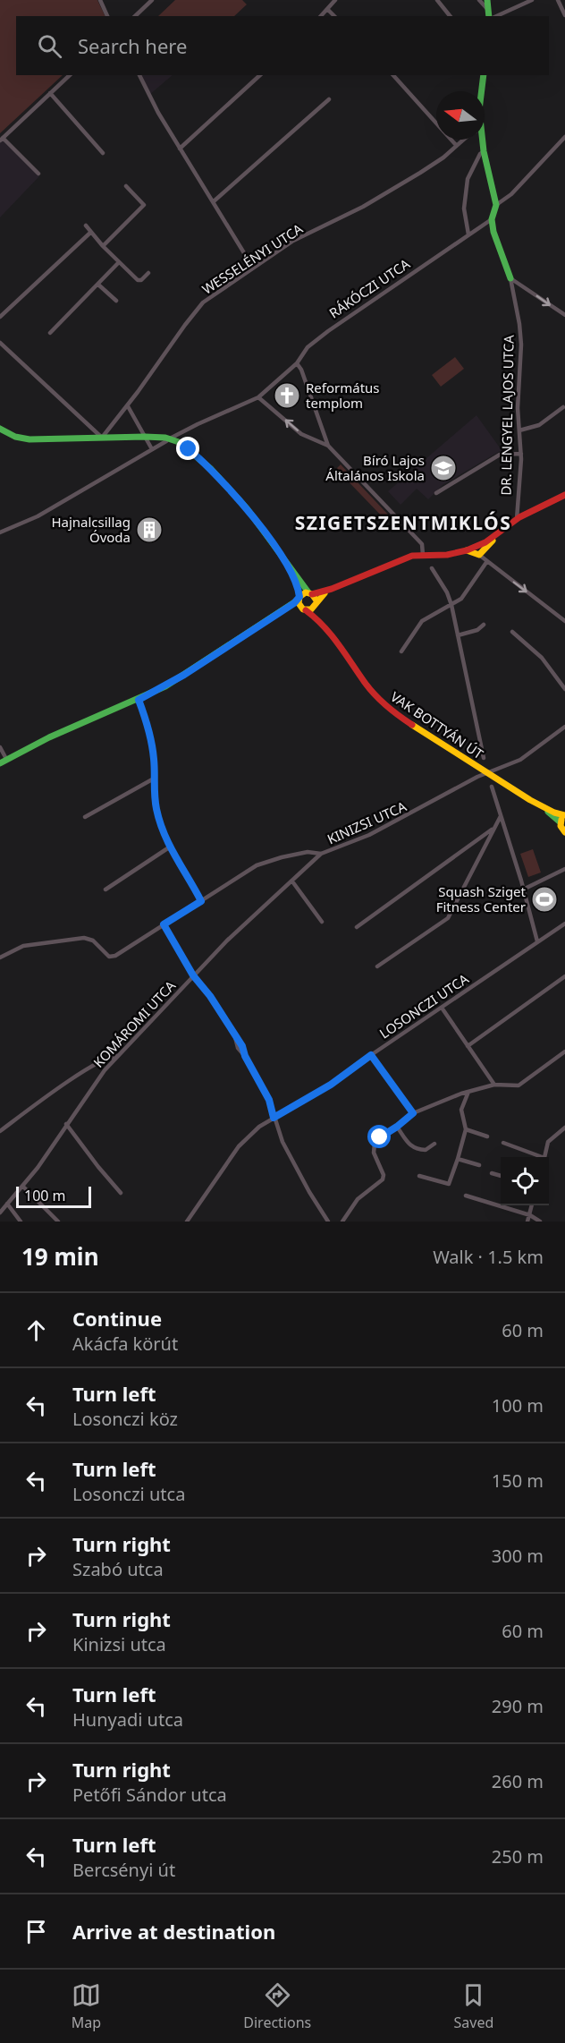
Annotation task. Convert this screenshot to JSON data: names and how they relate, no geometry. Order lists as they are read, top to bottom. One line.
{"streets":{"street":["WESSELÉNYI UTCA","RÁKÓCZI UTCA","DR. LENGYEL LAJOS UTCA","VAK BOTTYÁN ÚT","KINIZSI UTCA","LOSONCZI UTCA","KOMÁROMI UTCA"]},"crossings":[["RÁKÓCZI UTCA","DR. LENGYEL LAJOS UTCA"],["VAK BOTTYÁN ÚT","KINIZSI UTCA"],["KINIZSI UTCA","KOMÁROMI UTCA"]],"districts":["SZIGETSZENTMIKLÓS"],"places":{"church":["Református templom"],"school or university":["Bíró Lajos Általános Iskola"],"building":["Hajnalcsillag Óvoda"],"sports":["Squash Sziget Fitness Center"]},"scale_bar":"100 m","north":"left","page":{"search":"Search here","scale":"100 m","heading":["19 min","Walk · 1.5 km"],"list":[["Continue","Akácfa körút","60 m"],["Turn left","Losonczi köz","100 m"],["Turn left","Losonczi utca","150 m"],["Turn right","Szabó utca","300 m"],["Turn right","Kinizsi utca","60 m"],["Turn left","Hunyadi utca","290 m"],["Turn right","Petőfi Sándor utca","260 m"],["Turn left","Bercsényi út","250 m"],"Arrive at destination"],"nav":["Map","Directions","Saved"]}}
